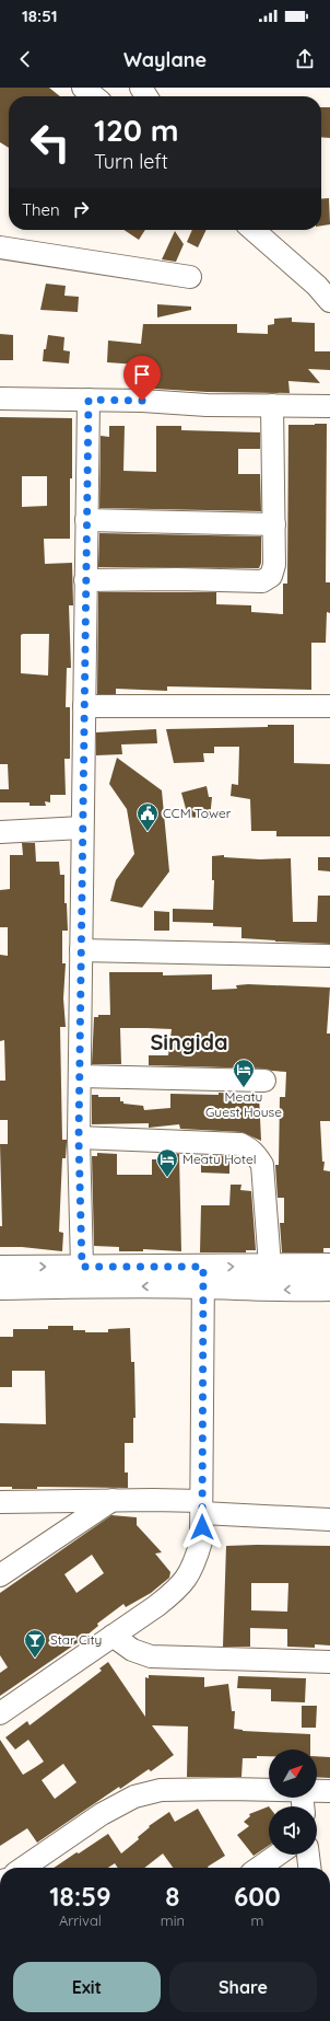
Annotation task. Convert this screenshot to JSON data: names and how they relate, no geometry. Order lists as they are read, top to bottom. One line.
{"districts":["Singida"],"places":{"public building":["CCM Tower"],"hotel":["Meatu Guest House","Meatu Hotel"],"bar":["Star City"]},"north":"top right","page":{"status":"18:51","header":"Waylane","turn":["120 m","Turn left"],"then":"Then","eta":["18:59","Arrival","8","min","600","m"],"buttons":["Exit","Share"]}}
